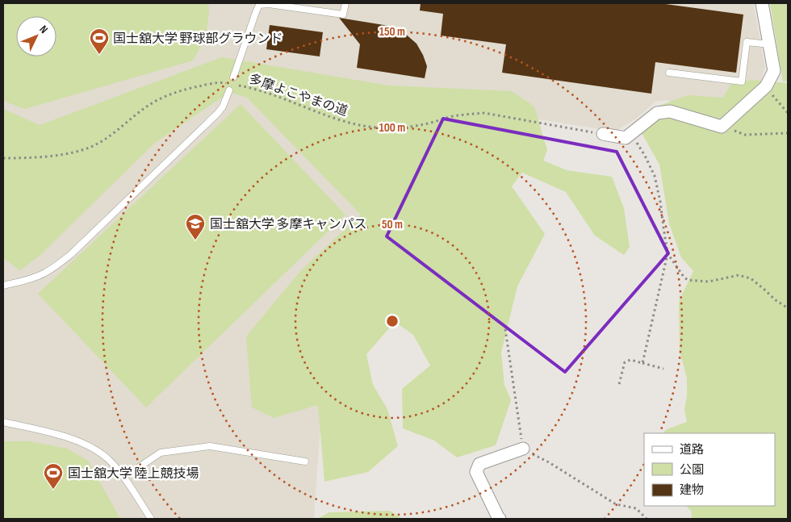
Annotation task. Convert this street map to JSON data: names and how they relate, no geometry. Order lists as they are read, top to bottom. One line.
{"streets":{"path":["多摩よこやまの道"]},"places":{"sports":["国士舘大学 野球部グラウンド","国士舘大学 陸上競技場"],"school or university":["国士舘大学 多摩キャンパス"]},"legend":["道路","公園","建物"],"north":"top right","rings":["150 m","100 m","50 m"]}
